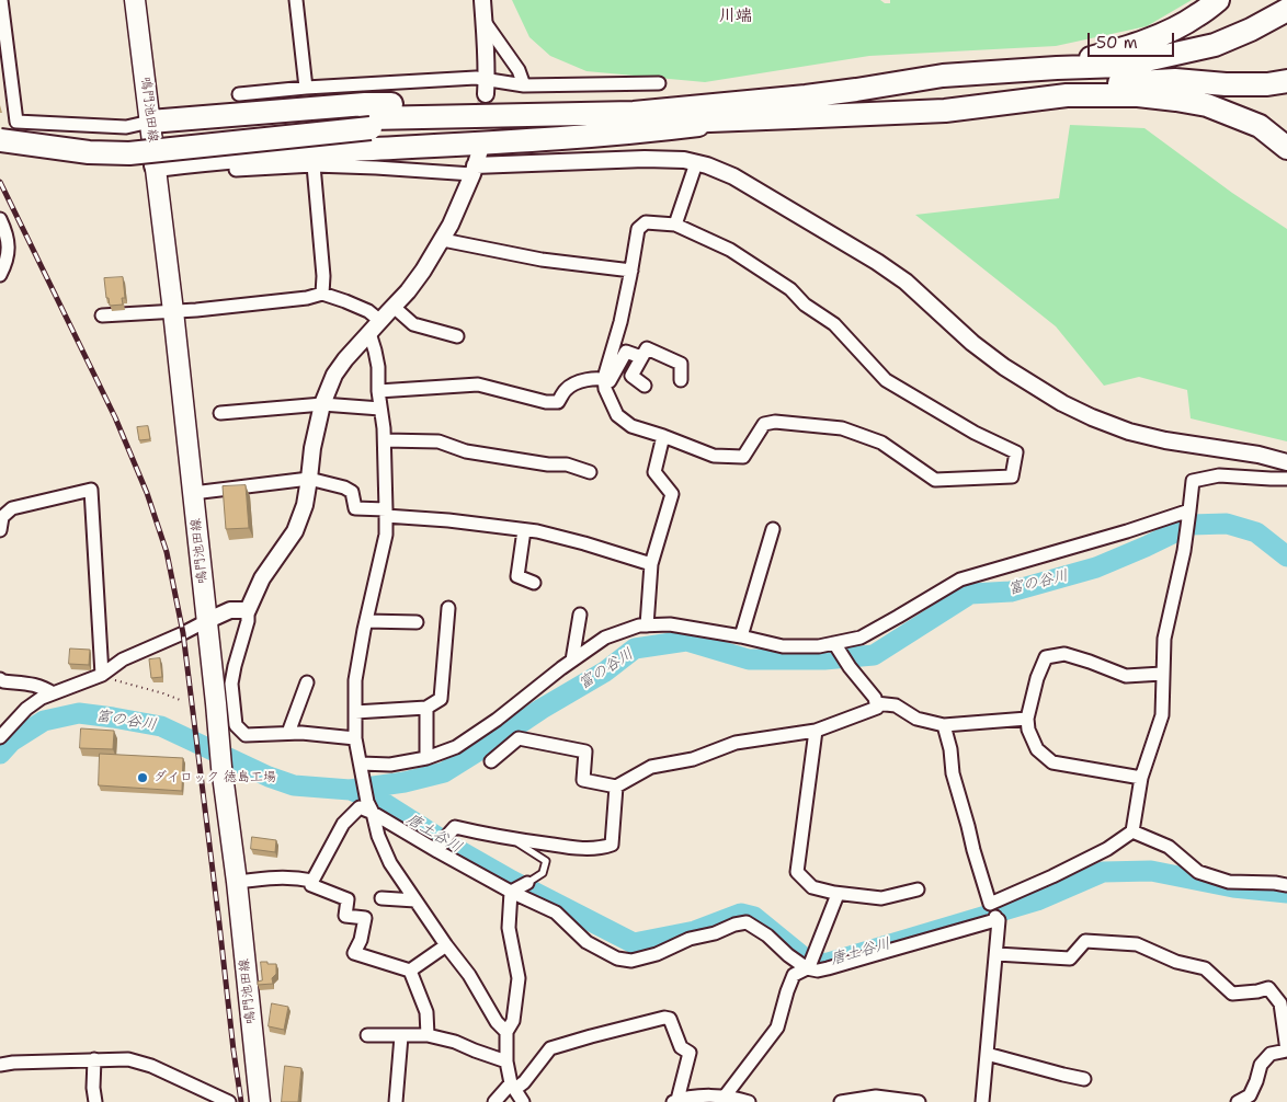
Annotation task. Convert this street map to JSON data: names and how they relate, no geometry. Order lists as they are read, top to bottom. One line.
{"streets":{"main road":["鳴門池田線"]},"districts":["川端"],"water":["富の谷川","唐土谷川"],"places":["ダイロック 徳島工場"],"scale_bar":"50 m"}
